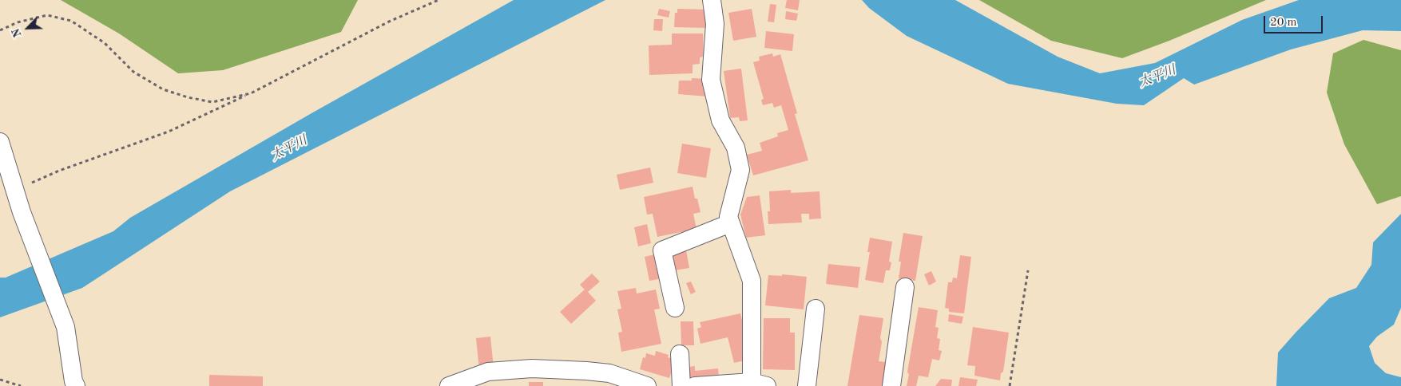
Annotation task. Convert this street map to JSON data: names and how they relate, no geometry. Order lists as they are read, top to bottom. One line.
{"water":["太平川"],"scale_bar":"20 m","north":"bottom left"}
